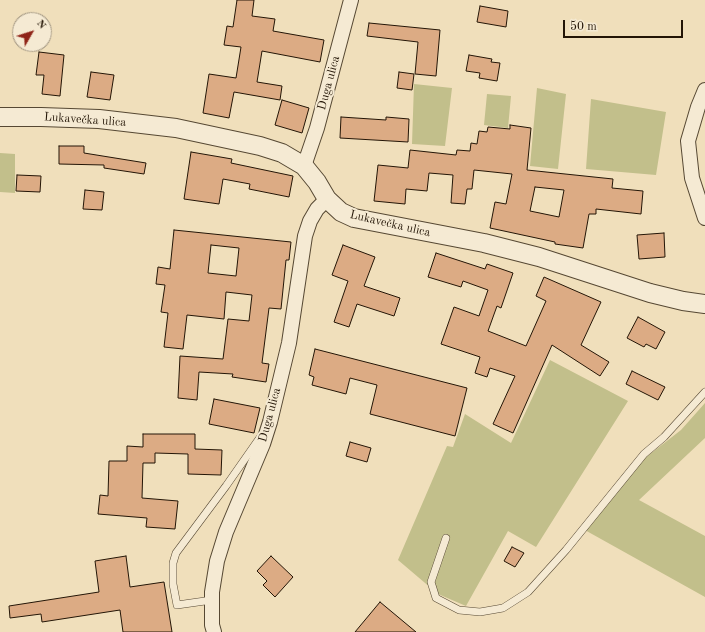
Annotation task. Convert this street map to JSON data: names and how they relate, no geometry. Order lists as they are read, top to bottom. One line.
{"streets":{"street":["Duga ulica","Lukavečka ulica"]},"crossings":[["Duga ulica","Lukavečka ulica"]],"scale_bar":"50 m","north":"top right"}
